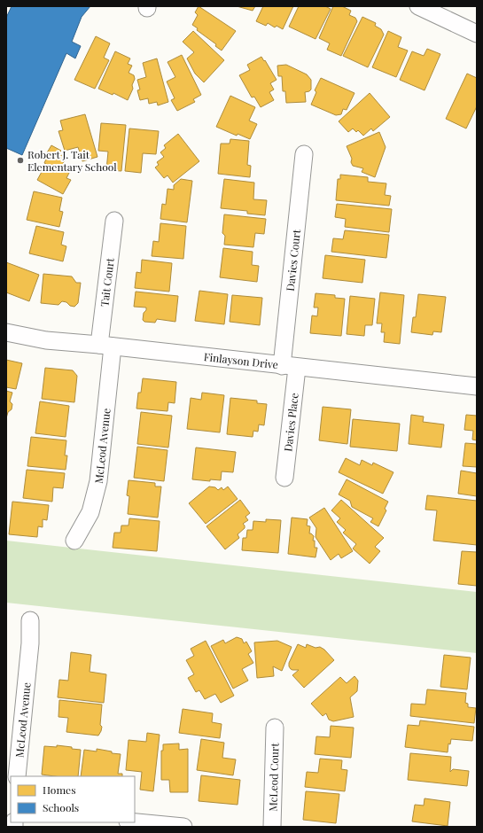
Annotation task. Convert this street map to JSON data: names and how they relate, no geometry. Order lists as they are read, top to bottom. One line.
{"streets":{"street":["Davies Court","Tait Court","Finlayson Drive","Davies Place","McLeod Avenue","McLeod Court"]},"crossings":[["Davies Court","Finlayson Drive"],["Davies Court","Davies Place"],["Tait Court","Finlayson Drive"],["Tait Court","McLeod Avenue"],["Finlayson Drive","Davies Place"],["Finlayson Drive","McLeod Avenue"]],"places":["Robert J. Tait Elementary School"],"legend":["Homes","Schools"]}
